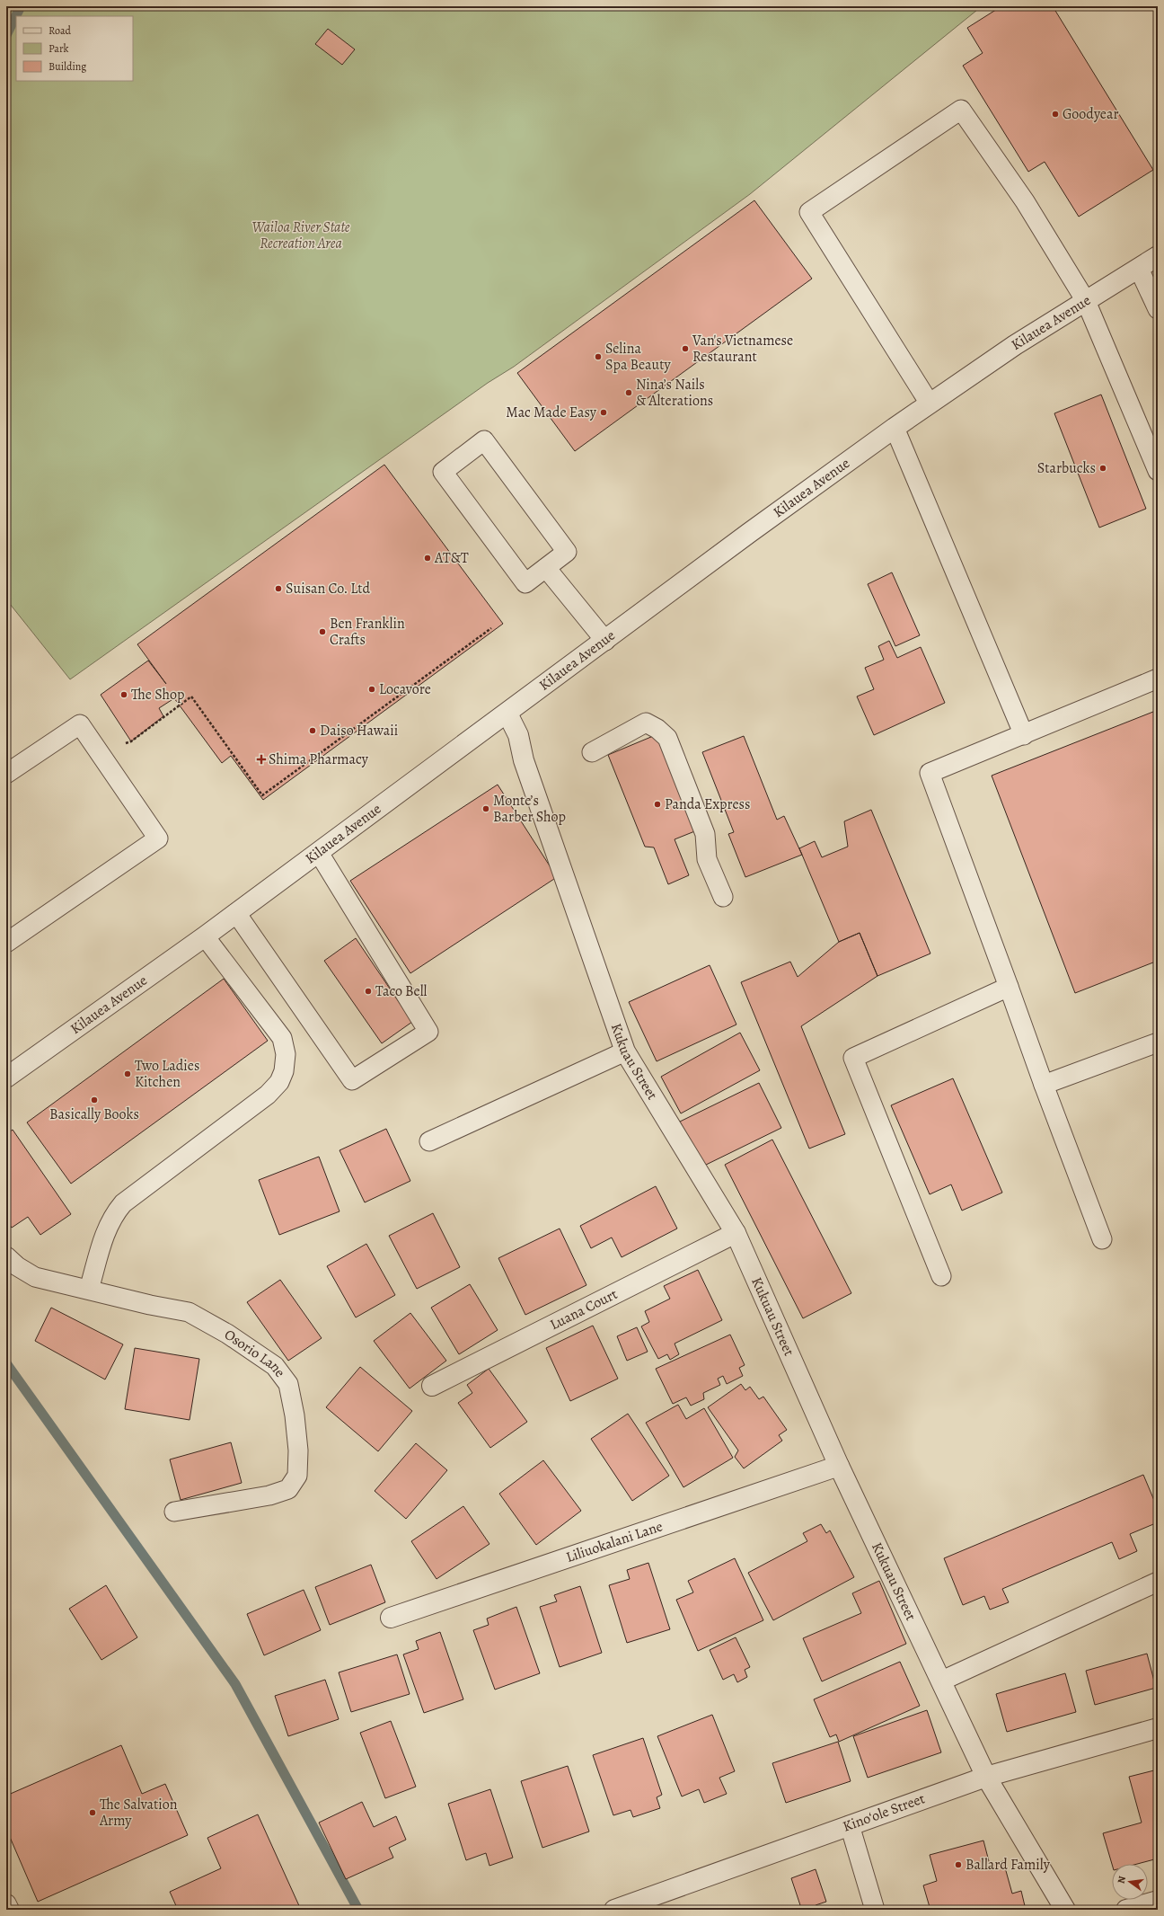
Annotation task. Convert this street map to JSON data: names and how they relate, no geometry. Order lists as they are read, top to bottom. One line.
{"streets":{"street":["Kilauea Avenue","Kukuau Street","Luana Court","Liliuokalani Lane","Kinoʻole Street"],"lane":["Osorio Lane"]},"crossings":[["Kilauea Avenue","Kukuau Street"],["Kukuau Street","Luana Court"],["Kukuau Street","Liliuokalani Lane"],["Kukuau Street","Kinoʻole Street"]],"parks":["Wailoa River State Recreation Area"],"places":{"other":["Goodyear","Van's Vietnamese Restaurant","Selina Spa Beauty","Nina’s Nails & Alterations","Mac Made Easy","Starbucks","AT&T","Suisan Co. Ltd","Ben Franklin Crafts","Locavore","The Shop","Daiso Hawaii","Panda Express","Monte’s Barber Shop","Taco Bell","Two Ladies Kitchen","Basically Books","The Salvation Army","Ballard Family"],"health":["Shima Pharmacy"]},"legend":["Road","Park","Building"],"north":"left"}
